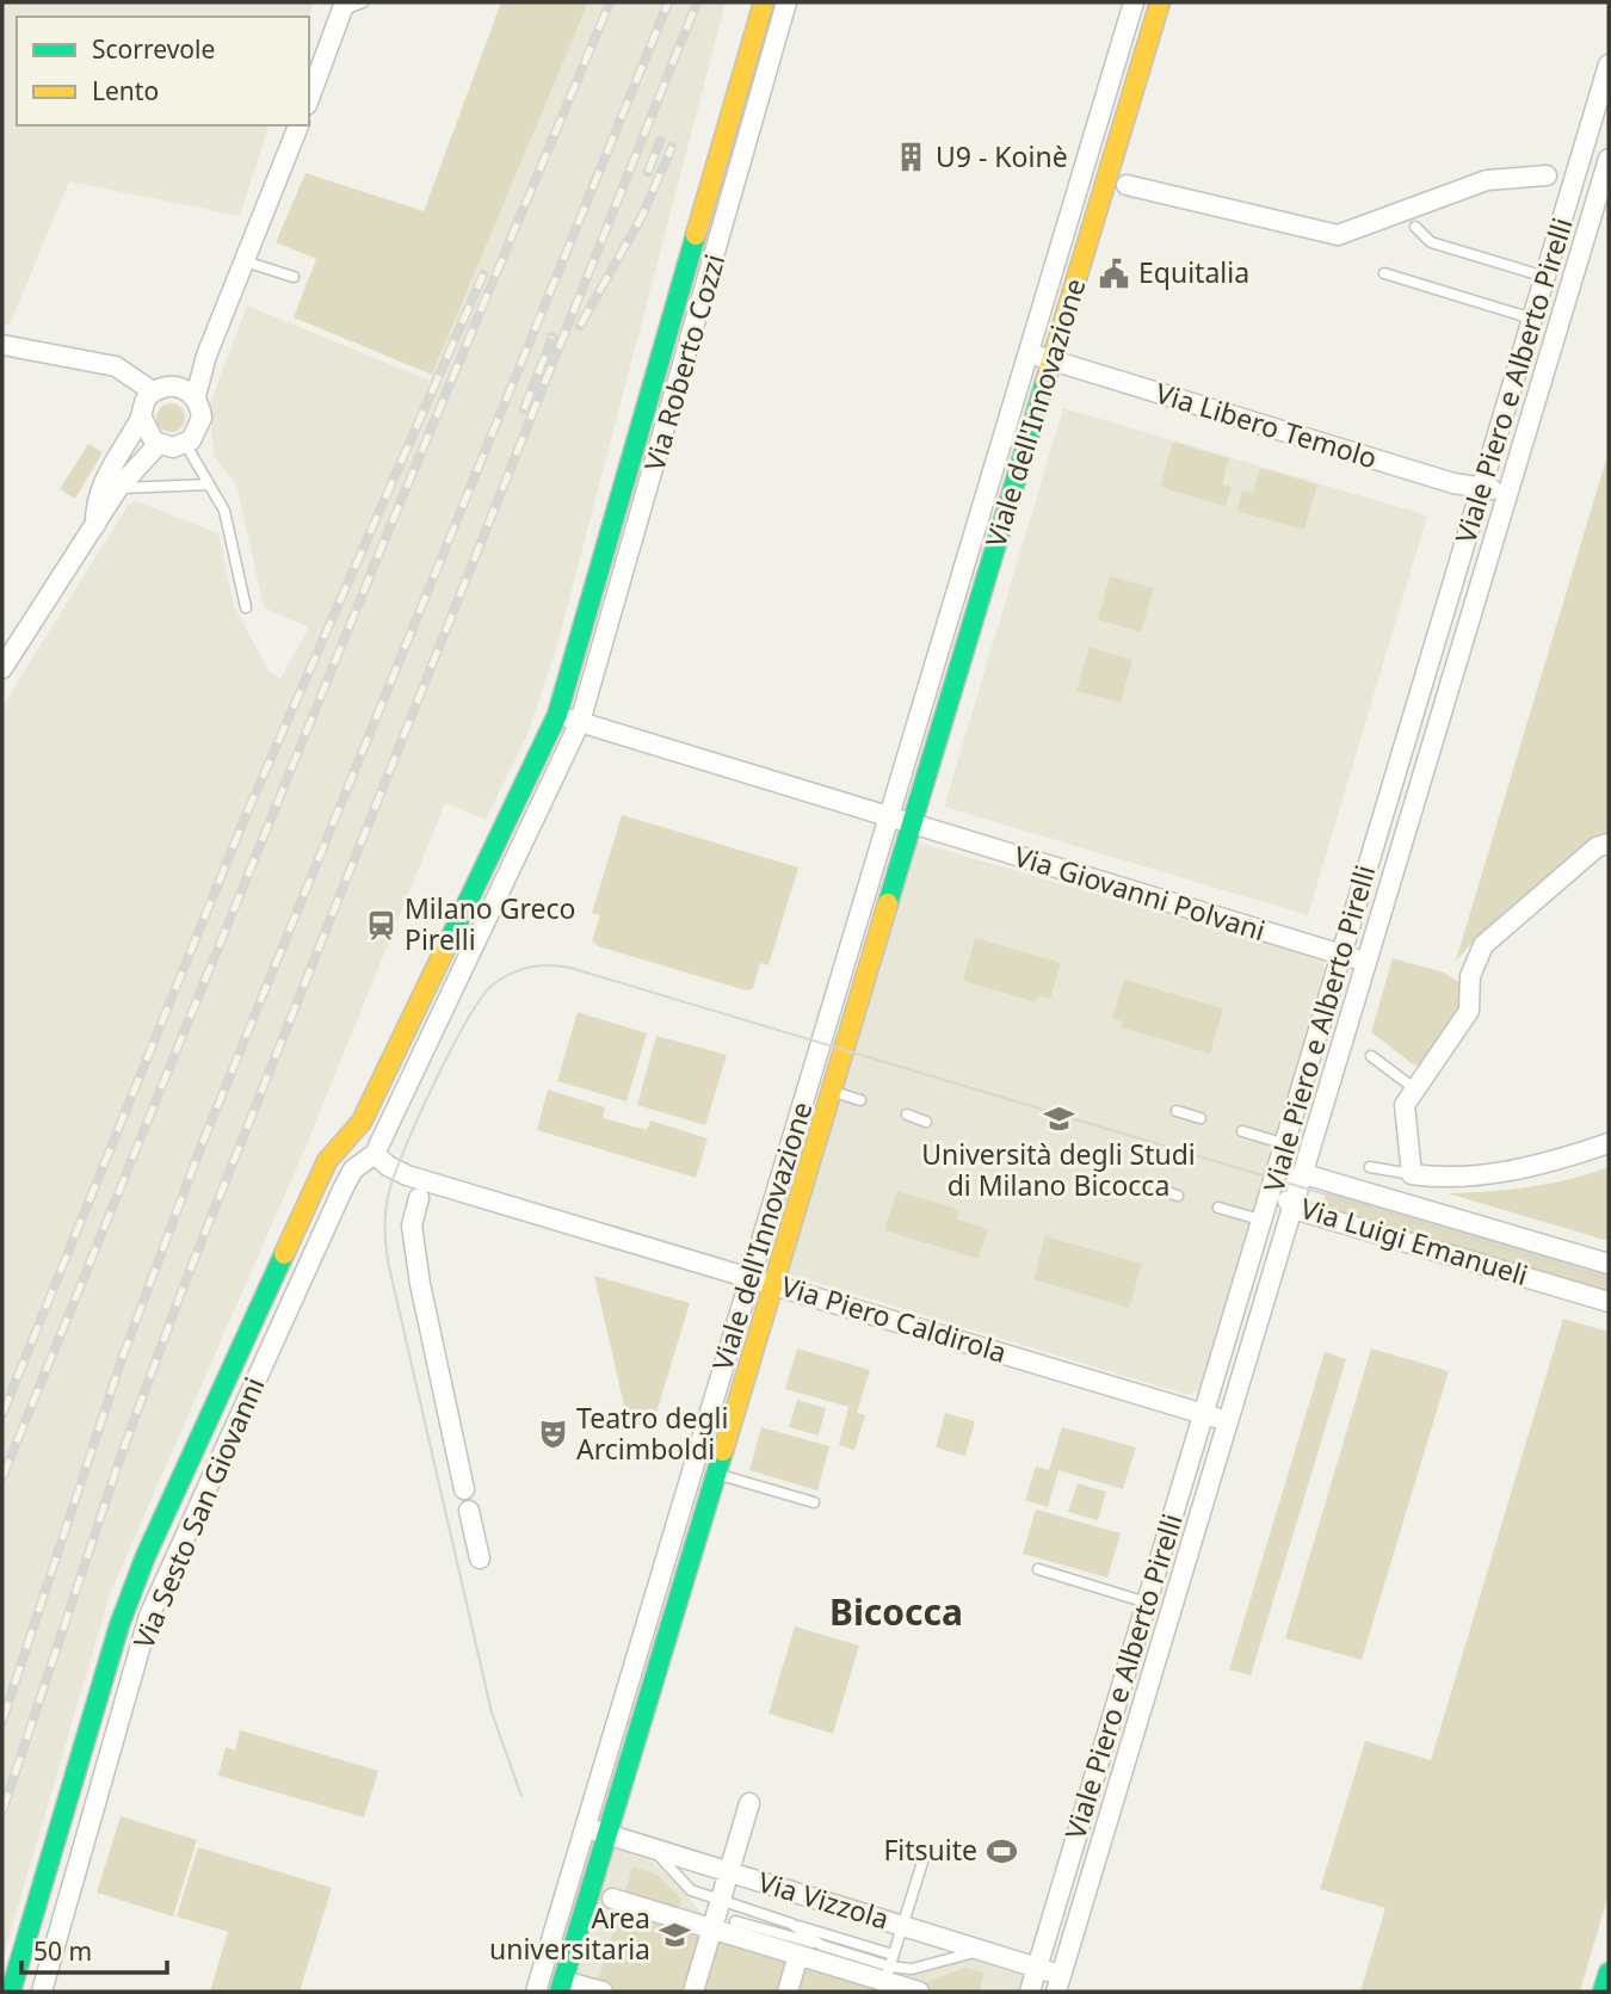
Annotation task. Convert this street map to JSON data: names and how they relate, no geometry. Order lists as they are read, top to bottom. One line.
{"streets":{"street":["Via Roberto Cozzi","Viale Piero e Alberto Pirelli","Viale dell'Innovazione","Via Libero Temolo","Via Giovanni Polvani","Via Luigi Emanueli","Via Piero Caldirola","Via Sesto San Giovanni","Via Vizzola"]},"crossings":[["Via Roberto Cozzi","Via Piero Caldirola"],["Via Roberto Cozzi","Via Sesto San Giovanni"],["Viale Piero e Alberto Pirelli","Via Libero Temolo"],["Viale Piero e Alberto Pirelli","Via Giovanni Polvani"],["Viale Piero e Alberto Pirelli","Via Luigi Emanueli"],["Viale Piero e Alberto Pirelli","Via Piero Caldirola"],["Viale Piero e Alberto Pirelli","Via Vizzola"],["Viale dell'Innovazione","Via Libero Temolo"],["Viale dell'Innovazione","Via Giovanni Polvani"],["Viale dell'Innovazione","Via Piero Caldirola"],["Viale dell'Innovazione","Via Vizzola"],["Via Piero Caldirola","Via Sesto San Giovanni"]],"districts":["Bicocca"],"places":{"building":["U9 - Koinè"],"public building":["Equitalia"],"station":["Milano Greco Pirelli"],"school or university":["Università degli Studi di Milano Bicocca","Area universitaria"],"theatre":["Teatro degli Arcimboldi"],"sports":["Fitsuite"]},"legend":["Scorrevole","Lento"],"scale_bar":"50 m"}
